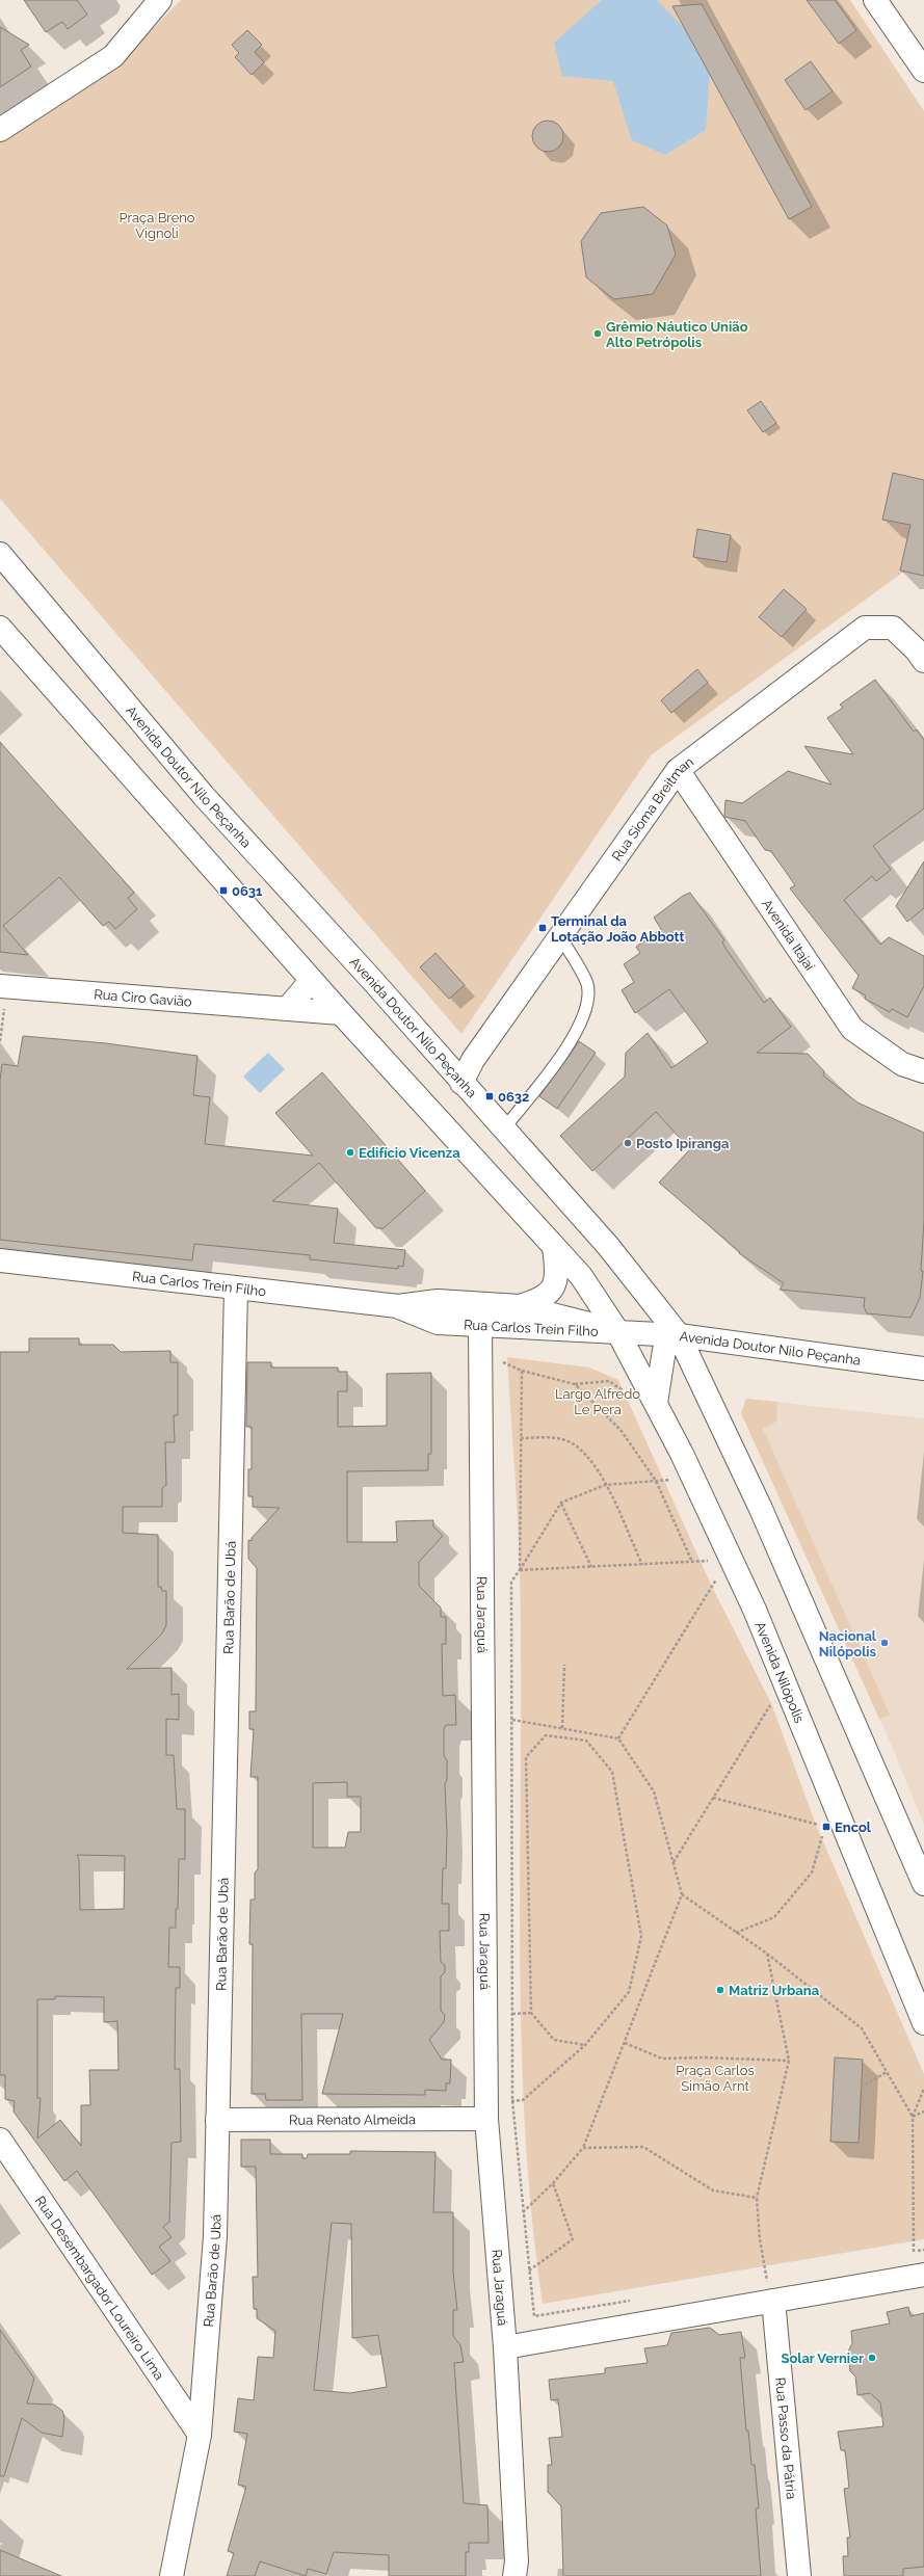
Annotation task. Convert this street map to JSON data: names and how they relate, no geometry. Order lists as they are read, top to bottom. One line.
{"streets":{"street":["Avenida Doutor Nilo Peçanha","Rua Sioma Breitman","Avenida Itajaí","Rua Ciro Gavião","Rua Carlos Trein Filho","Rua Barão de Ubá","Rua Jaraguá","Avenida Nilópolis","Rua Renato Almeida","Rua Desembargador Loureiro Lima","Rua Passo da Pátria"]},"crossings":[["Avenida Doutor Nilo Peçanha","Rua Sioma Breitman"],["Avenida Doutor Nilo Peçanha","Rua Carlos Trein Filho"],["Rua Sioma Breitman","Avenida Itajaí"],["Rua Carlos Trein Filho","Rua Barão de Ubá"],["Rua Carlos Trein Filho","Rua Jaraguá"],["Rua Carlos Trein Filho","Avenida Nilópolis"],["Rua Barão de Ubá","Rua Renato Almeida"],["Rua Barão de Ubá","Rua Desembargador Loureiro Lima"],["Rua Jaraguá","Rua Renato Almeida"]],"parks":["Praça Breno Vignoli","Largo Alfredo Le Pera","Praça Carlos Simão Arnt"],"places":{"other":["Grêmio Náutico União Alto Petrópolis","Posto Ipiranga","Edifício Vicenza","Nacional Nilópolis","Matriz Urbana","Solar Vernier"],"transit":["0631","Terminal da Lotação João Abbott","0632","Encol"]}}
